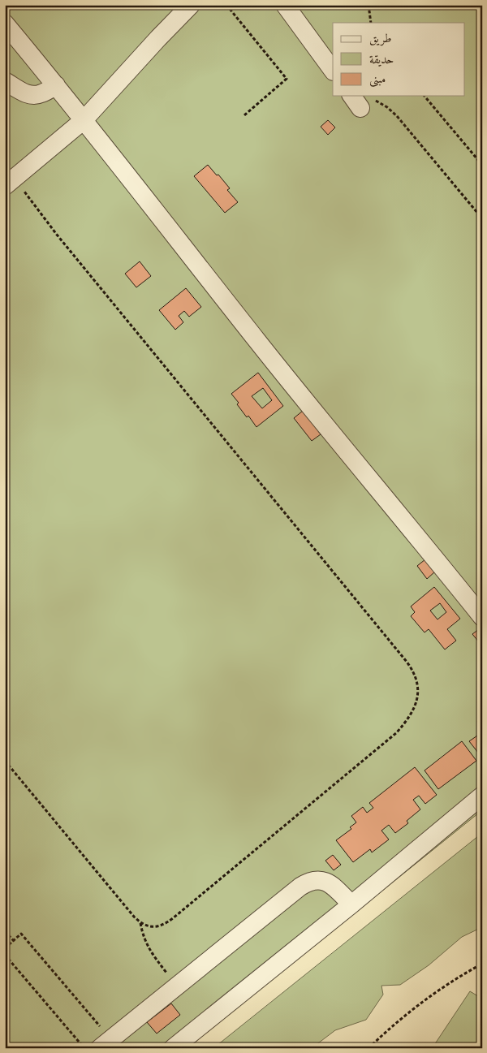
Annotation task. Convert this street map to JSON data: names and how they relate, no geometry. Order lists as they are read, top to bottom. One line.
{"legend":["طريق","حديقة","مبنى"]}
